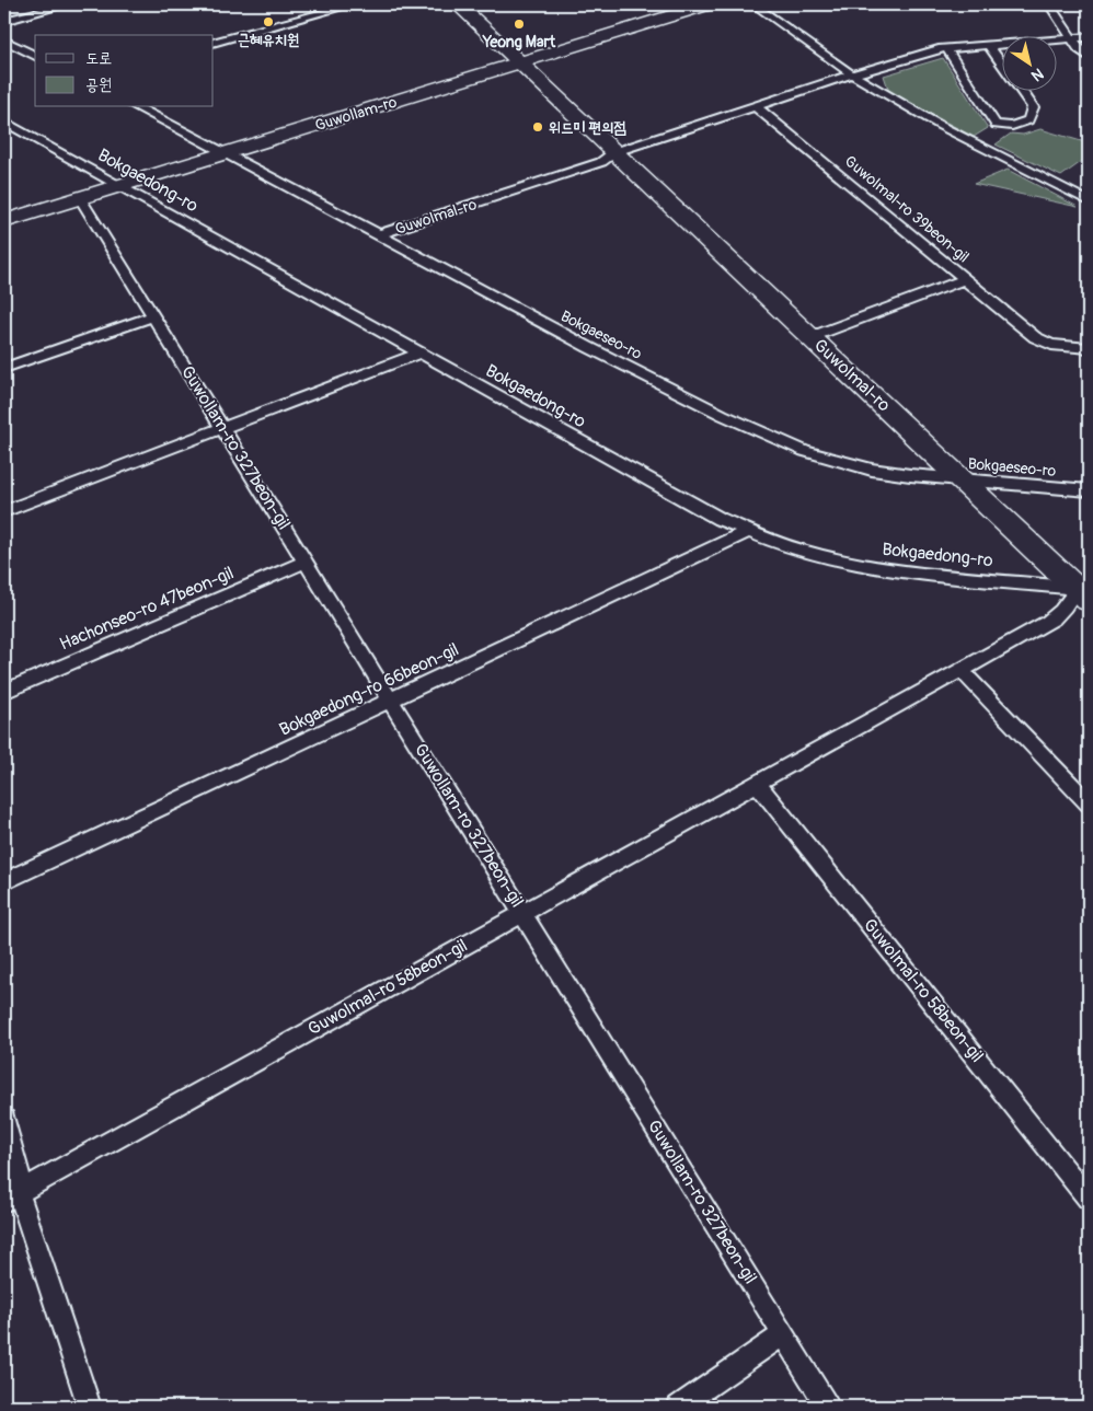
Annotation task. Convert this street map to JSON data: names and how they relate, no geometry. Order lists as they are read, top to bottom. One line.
{"streets":{"street":["Guwollam-ro","Guwolmal-ro"],"lane":["Bokgaedong-ro","Guwolmal-ro 39beon-gil","Bokgaeseo-ro","Guwollam-ro 327beon-gil","Hachonseo-ro 47beon-gil","Bokgaedong-ro 66beon-gil","Guwolmal-ro 58beon-gil"]},"crossings":[["Guwollam-ro","Bokgaedong-ro"],["Guwollam-ro","Guwolmal-ro"],["Guwollam-ro","Bokgaeseo-ro"],["Guwollam-ro","Guwollam-ro 327beon-gil"],["Bokgaedong-ro","Guwolmal-ro"],["Bokgaedong-ro","Bokgaedong-ro 66beon-gil"],["Bokgaedong-ro","Guwolmal-ro 58beon-gil"],["Guwolmal-ro","Bokgaeseo-ro"],["Guwolmal-ro","Guwolmal-ro 58beon-gil"],["Guwollam-ro 327beon-gil","Hachonseo-ro 47beon-gil"],["Guwollam-ro 327beon-gil","Bokgaedong-ro 66beon-gil"],["Guwollam-ro 327beon-gil","Guwolmal-ro 58beon-gil"]],"places":["근혜유치원","Yeong Mart","위드미 편의점"],"legend":["도로","공원"],"north":"bottom right"}
